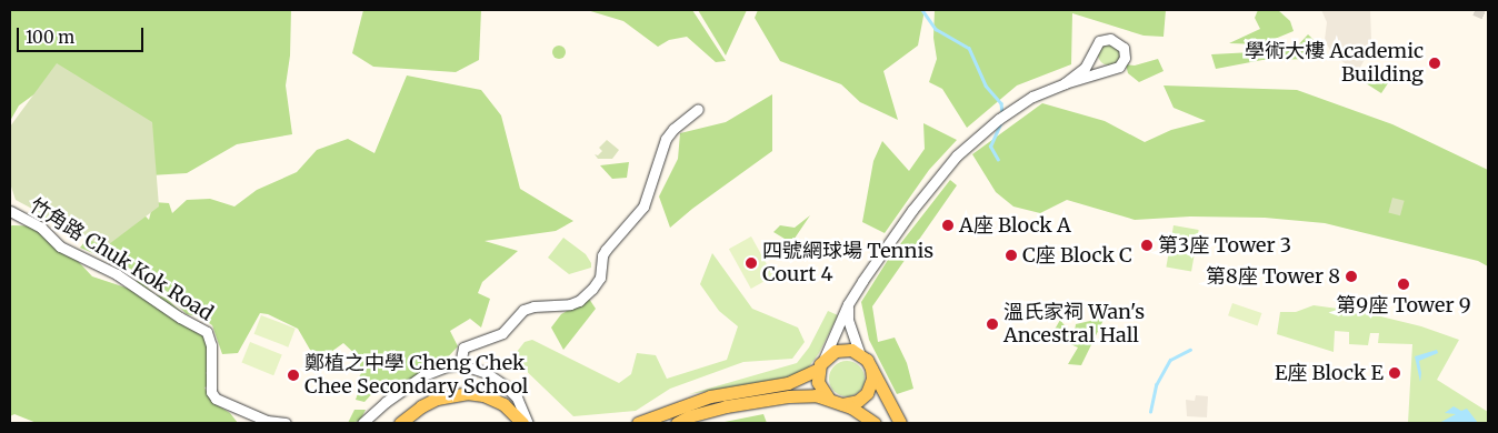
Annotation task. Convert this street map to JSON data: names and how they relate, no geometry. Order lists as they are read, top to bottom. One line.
{"streets":{"street":["竹角路 Chuk Kok Road"]},"places":["學術大樓 Academic Building","A座 Block A","第3座 Tower 3","C座 Block C","四號網球場 Tennis Court 4","第8座 Tower 8","第9座 Tower 9","溫氏家祠 Wan's Ancestral Hall","E座 Block E","鄭植之中學 Cheng Chek Chee Secondary School"],"scale_bar":"100 m"}
